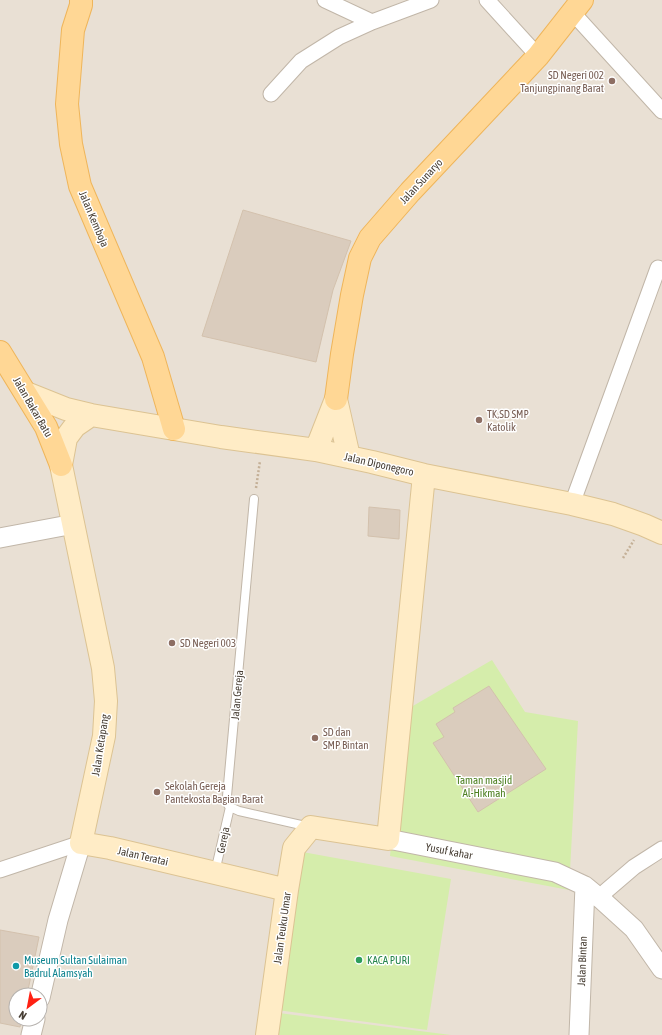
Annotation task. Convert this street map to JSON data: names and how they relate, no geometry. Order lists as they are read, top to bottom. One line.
{"streets":{"main road":["Jalan Sunaryo","Jalan Kemboja","Jalan Bakar Batu","Jalan Diponegoro","Jalan Ketapang","Yusuf kahar","Jalan Teratai","Jalan Teuku Umar"],"street":["Jalan Bintan"],"lane":["Jalan Gereja","Gereja"]},"crossings":[["Jalan Sunaryo","Jalan Diponegoro"],["Jalan Kemboja","Jalan Diponegoro"],["Jalan Bakar Batu","Jalan Diponegoro"],["Jalan Bakar Batu","Jalan Ketapang"],["Jalan Gereja","Gereja"],["Jalan Ketapang","Jalan Teratai"],["Gereja","Jalan Teratai"],["Yusuf kahar","Jalan Teuku Umar"],["Yusuf kahar","Jalan Bintan"],["Jalan Teratai","Jalan Teuku Umar"]],"parks":["Taman masjid Al-Hikmah"],"places":["SD Negeri 002 Tanjungpinang Barat","TK,SD SMP Katolik","SD Negeri 003","SD dan SMP Bintan","Sekolah Gereja Pantekosta Bagian Barat","KACA PURI","Museum Sultan Sulaiman Badrul Alamsyah"],"north":"bottom left"}
